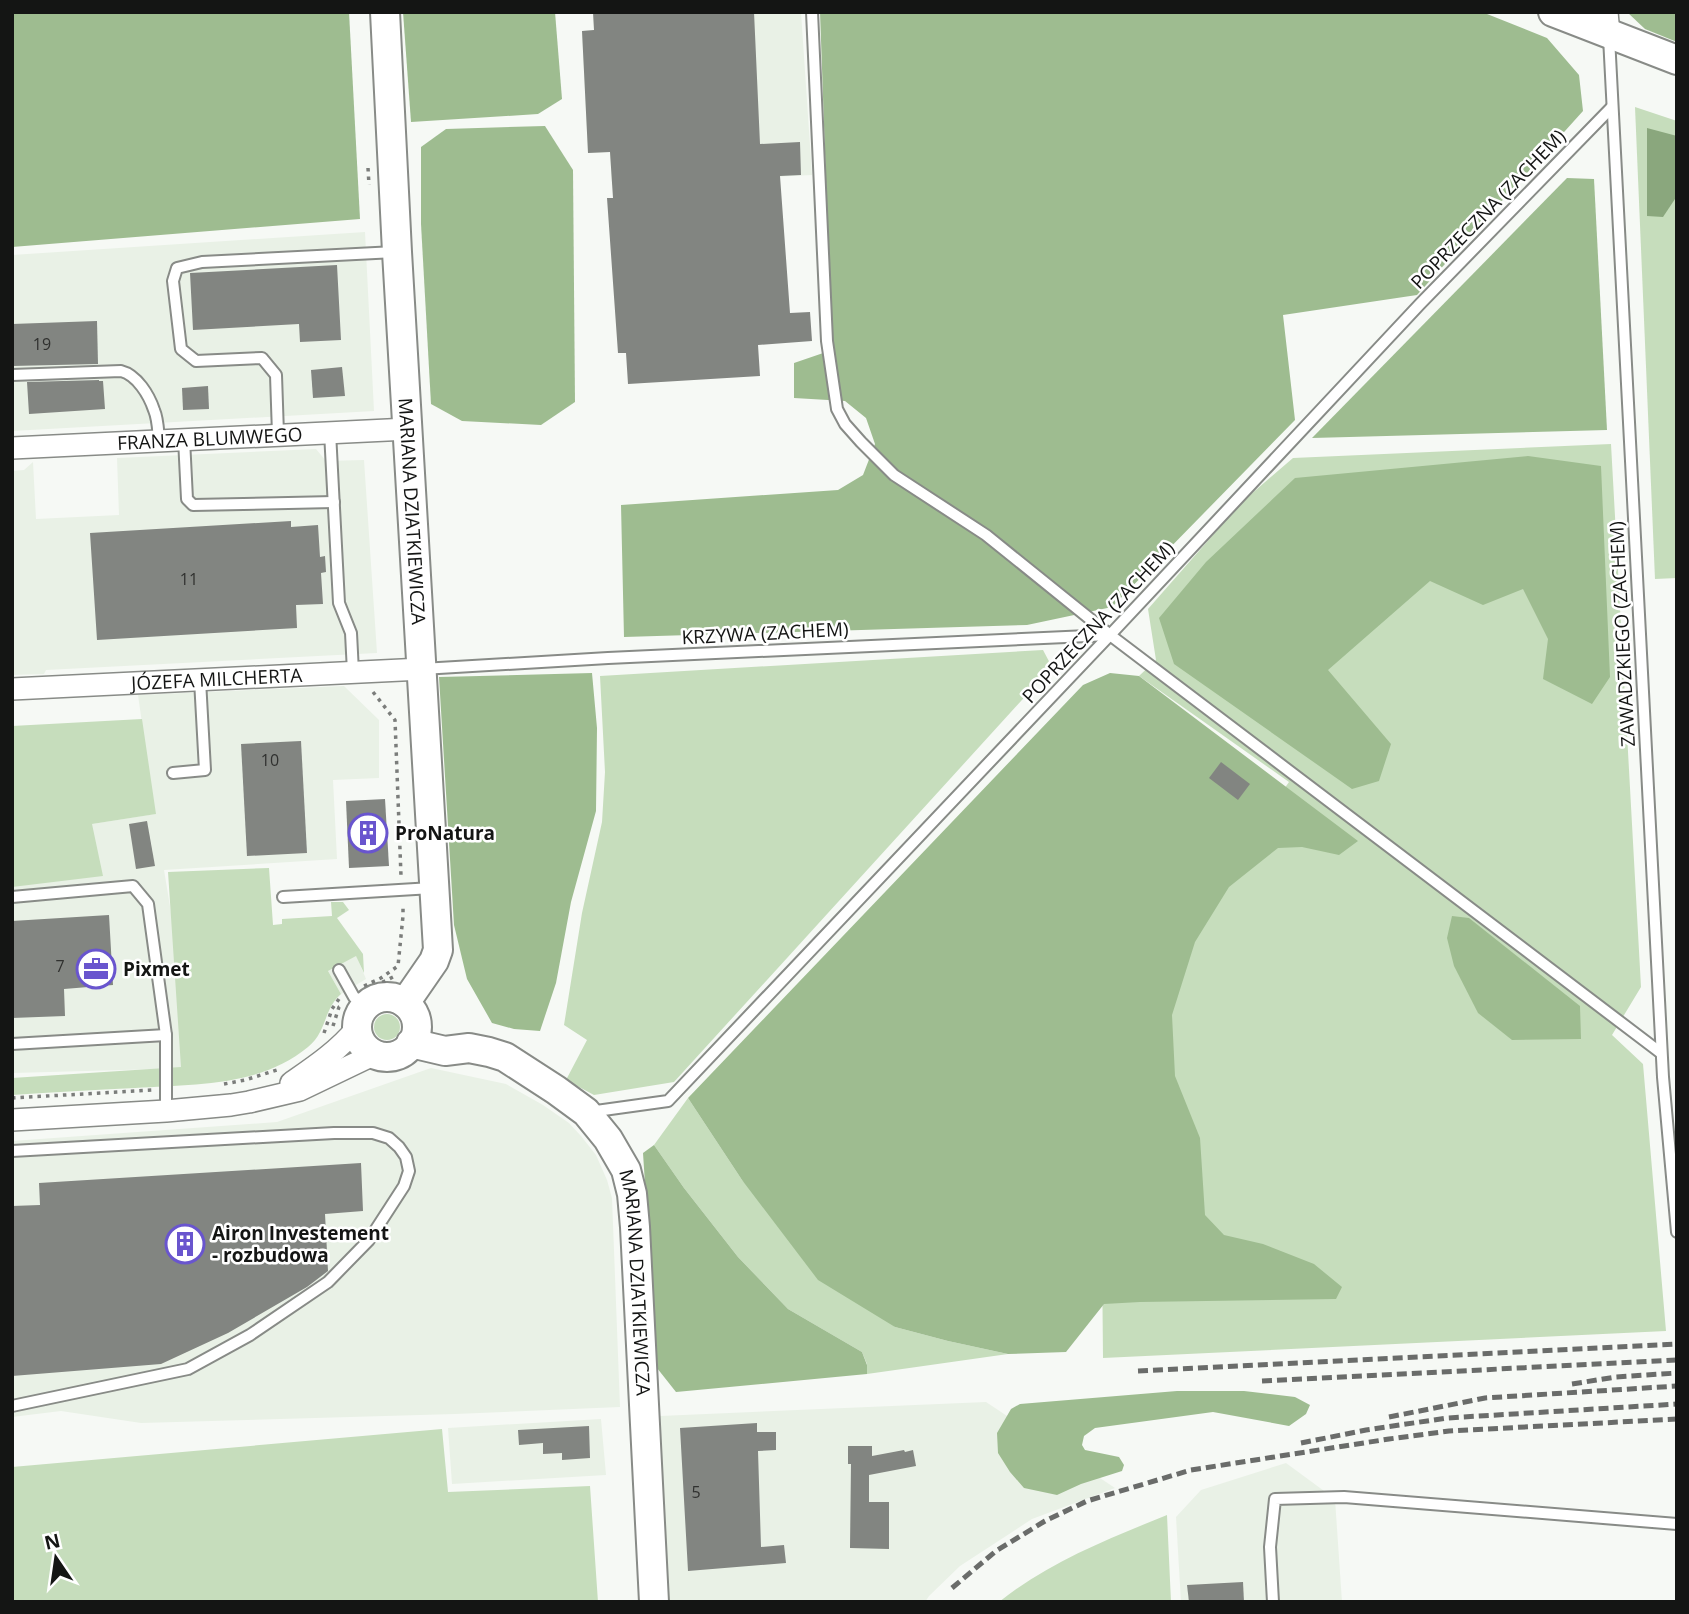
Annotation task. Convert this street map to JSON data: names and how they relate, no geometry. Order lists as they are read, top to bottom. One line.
{"streets":{"street":["FRANZA BLUMWEGO","MARIANA DZIATKIEWICZA","JÓZEFA MILCHERTA"],"lane":["POPRZECZNA (ZACHEM)","KRZYWA (ZACHEM)","ZAWADZKIEGO (ZACHEM)"]},"crossings":[["POPRZECZNA (ZACHEM)","MARIANA DZIATKIEWICZA"],["POPRZECZNA (ZACHEM)","KRZYWA (ZACHEM)"],["POPRZECZNA (ZACHEM)","ZAWADZKIEGO (ZACHEM)"],["FRANZA BLUMWEGO","MARIANA DZIATKIEWICZA"],["MARIANA DZIATKIEWICZA","KRZYWA (ZACHEM)"],["MARIANA DZIATKIEWICZA","JÓZEFA MILCHERTA"],["KRZYWA (ZACHEM)","JÓZEFA MILCHERTA"]],"places":{"building":["ProNatura","Airon Investement - rozbudowa"],"office":["Pixmet"]},"house_numbers":["19","11","10","7","5"],"north":"top"}
